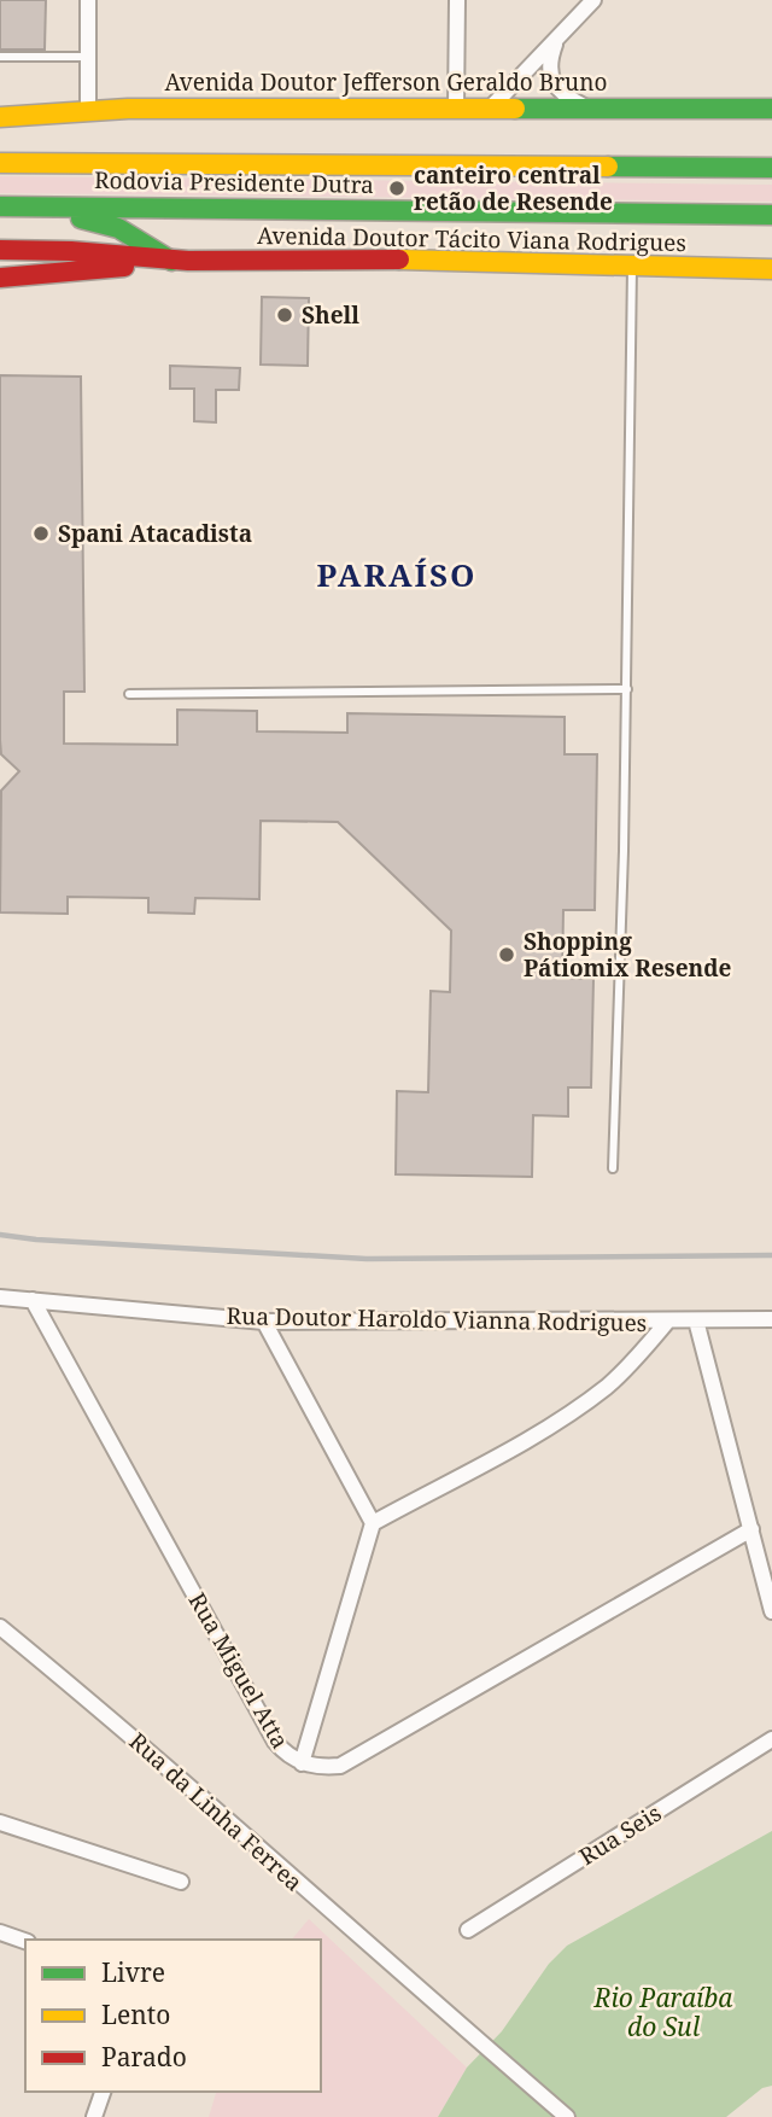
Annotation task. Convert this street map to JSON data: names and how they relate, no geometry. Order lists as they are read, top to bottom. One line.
{"streets":{"main road":["Avenida Doutor Jefferson Geraldo Bruno","Rodovia Presidente Dutra","Avenida Doutor Tácito Viana Rodrigues"],"street":["Rua Doutor Haroldo Vianna Rodrigues","Rua Miguel Atta","Rua da Linha Ferrea","Rua Seis"]},"crossings":[["Rua Doutor Haroldo Vianna Rodrigues","Rua Miguel Atta"]],"districts":["PARAÍSO"],"water":["Rio Paraíba do Sul"],"places":["canteiro central retão de Resende","Shell","Spani Atacadista","Shopping Pátiomix Resende"],"legend":["Livre","Lento","Parado"]}
